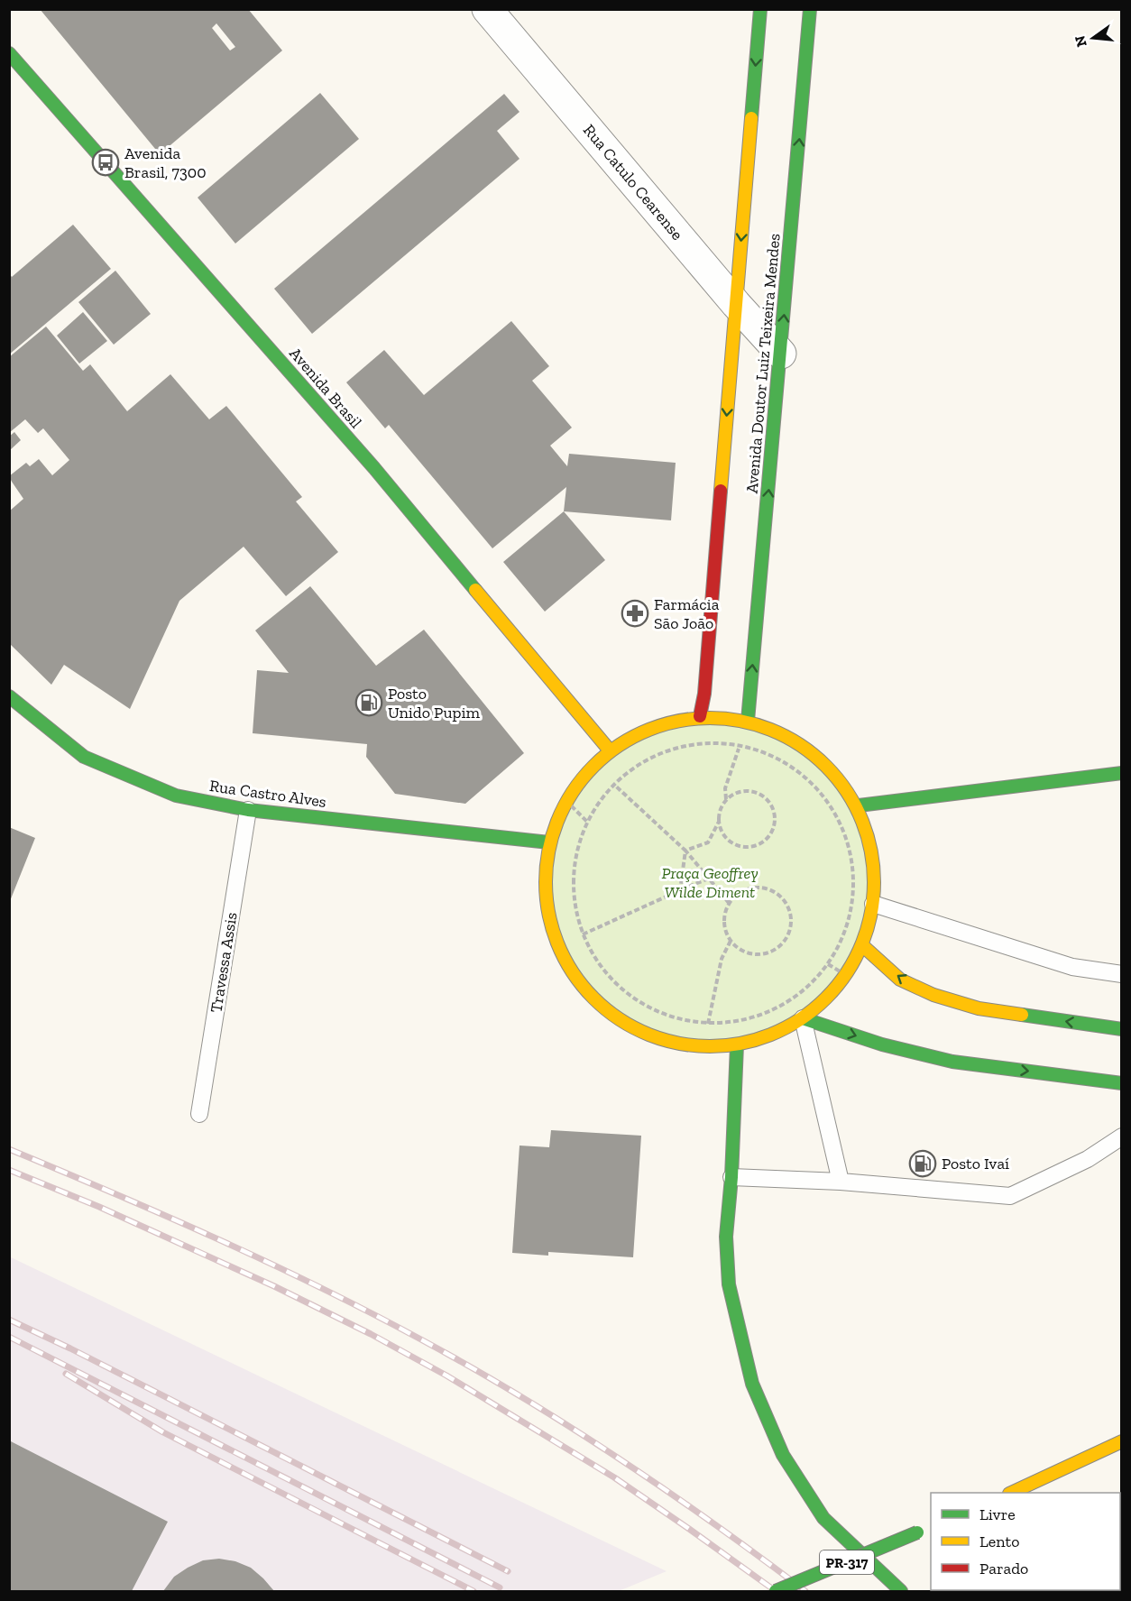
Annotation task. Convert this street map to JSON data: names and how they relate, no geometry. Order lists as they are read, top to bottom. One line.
{"streets":{"main road":["Avenida Doutor Luiz Teixeira Mendes","Avenida Brasil","Rua Castro Alves","PR-317"],"street":["Rua Catulo Cearense"],"lane":["Travessa Assis"]},"crossings":[["Rua Catulo Cearense","Avenida Doutor Luiz Teixeira Mendes"],["Rua Castro Alves","Travessa Assis"]],"parks":["Praça Geoffrey Wilde Diment"],"places":{"bus stop":["Avenida Brasil, 7300"],"pharmacy":["Farmácia São João"],"fuel station":["Posto Unido Pupim","Posto Ivaí"]},"legend":["Livre","Lento","Parado"],"north":"left"}
